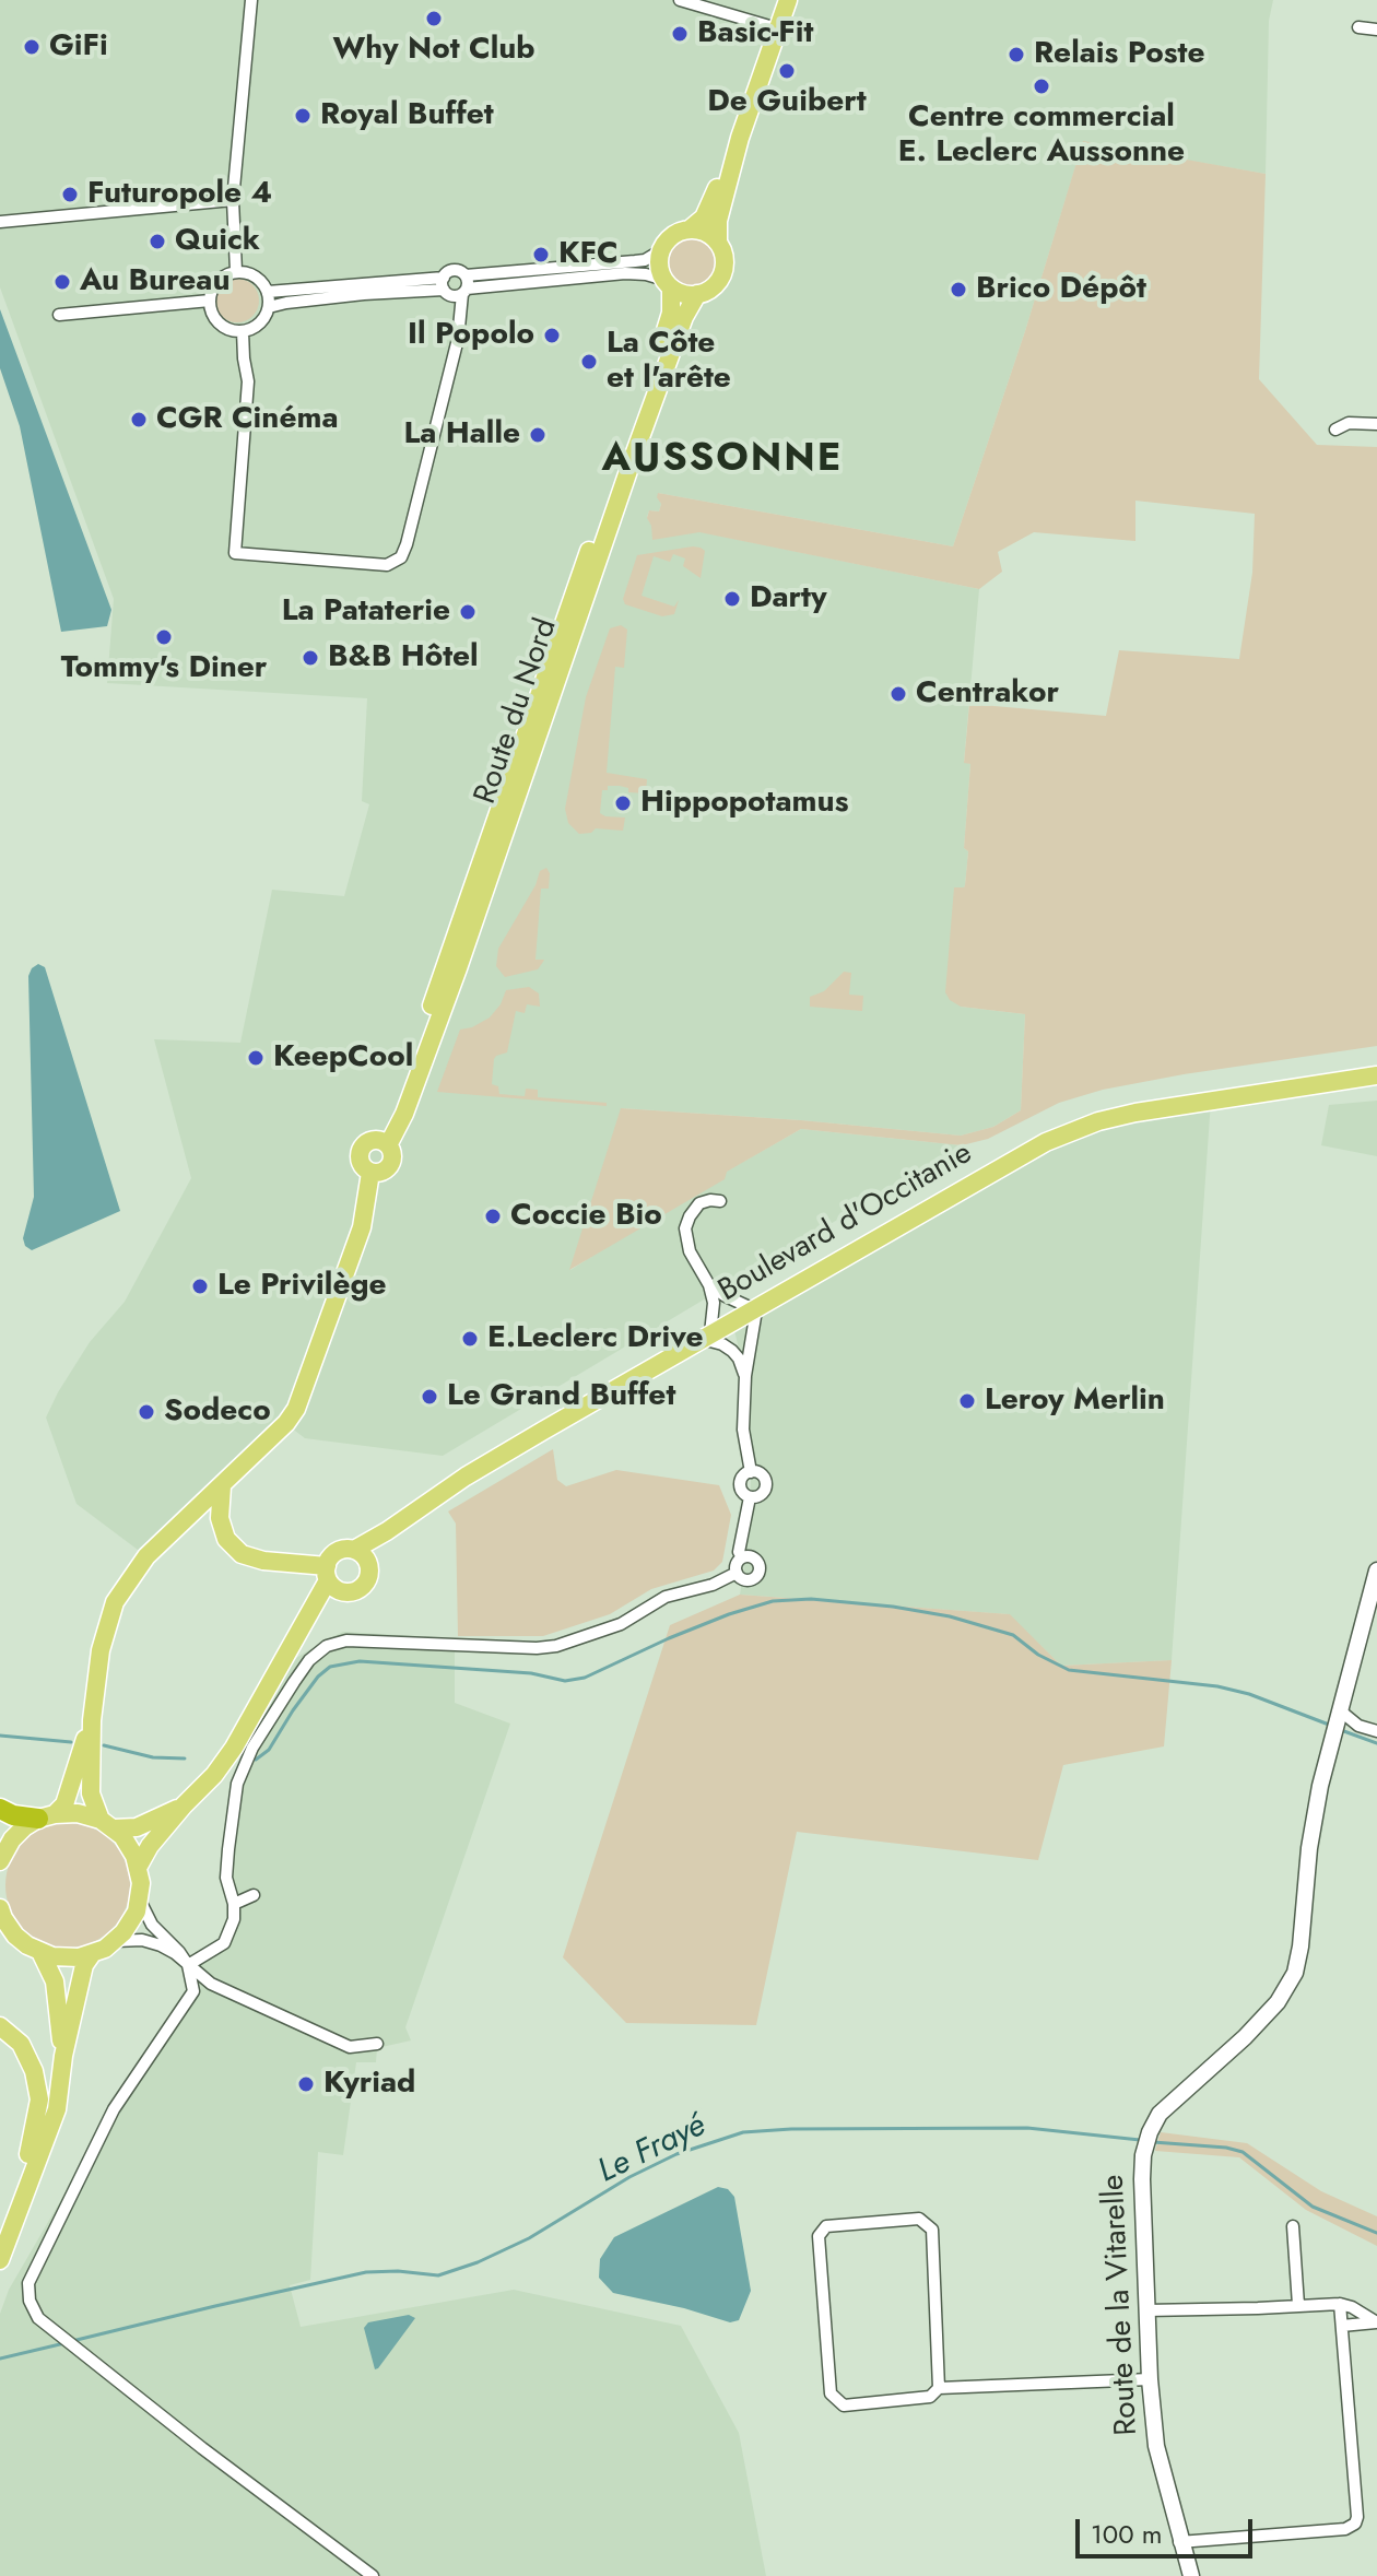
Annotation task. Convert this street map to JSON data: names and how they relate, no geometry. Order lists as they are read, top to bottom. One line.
{"streets":{"main road":["Route du Nord","Boulevard d'Occitanie"],"street":["Route de la Vitarelle"]},"districts":["AUSSONNE"],"water":["Le Frayé"],"places":["Why Not Club","Basic-Fit","GiFi","Relais Poste","De Guibert","Centre commercial E. Leclerc Aussonne","Royal Buffet","Futuropole 4","Quick","KFC","Au Bureau","Brico Dépôt","Il Popolo","La Côte et l'arête","CGR Cinéma","La Halle","Darty","La Pataterie","Tommy's Diner","B&B Hôtel","Centrakor","Hippopotamus","KeepCool","Coccie Bio","Le Privilège","E.Leclerc Drive","Le Grand Buffet","Leroy Merlin","Sodeco","Kyriad"],"scale_bar":"100 m"}
